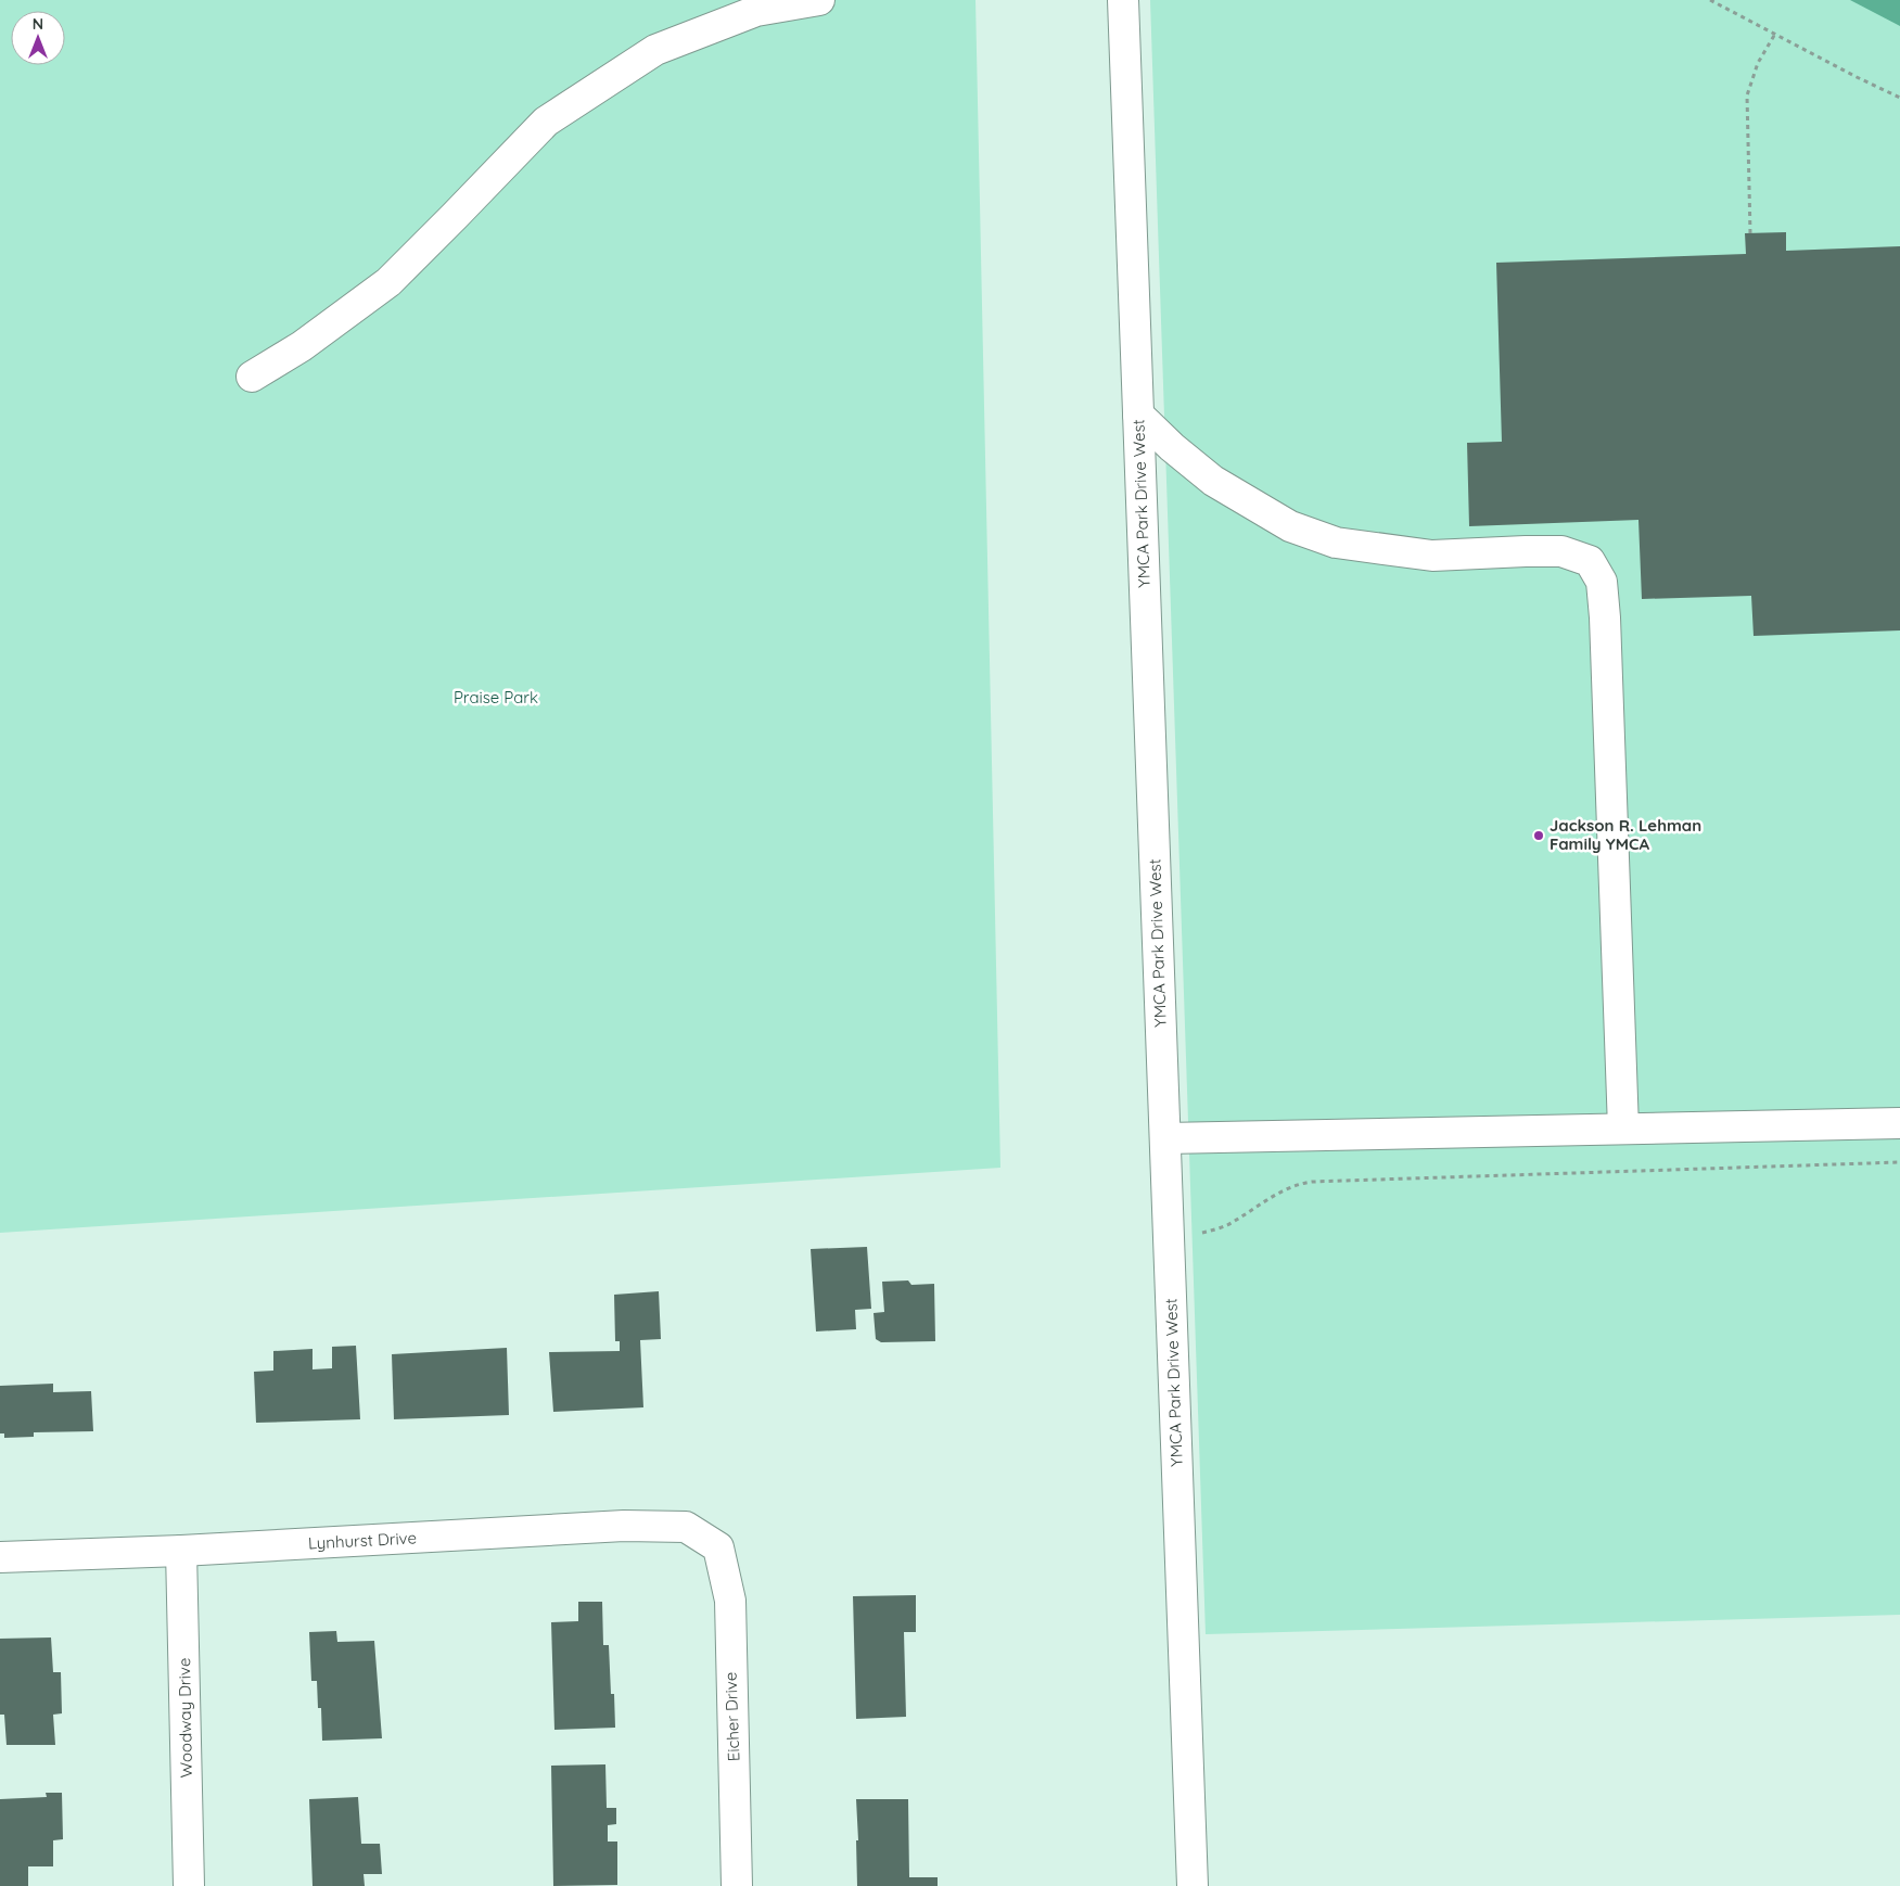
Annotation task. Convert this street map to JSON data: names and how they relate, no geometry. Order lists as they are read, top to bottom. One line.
{"streets":{"street":["YMCA Park Drive West","Lynhurst Drive","Eicher Drive","Woodway Drive"]},"crossings":[["Lynhurst Drive","Eicher Drive"],["Lynhurst Drive","Woodway Drive"]],"parks":["Praise Park"],"places":["Jackson R. Lehman Family YMCA"],"north":"top"}
